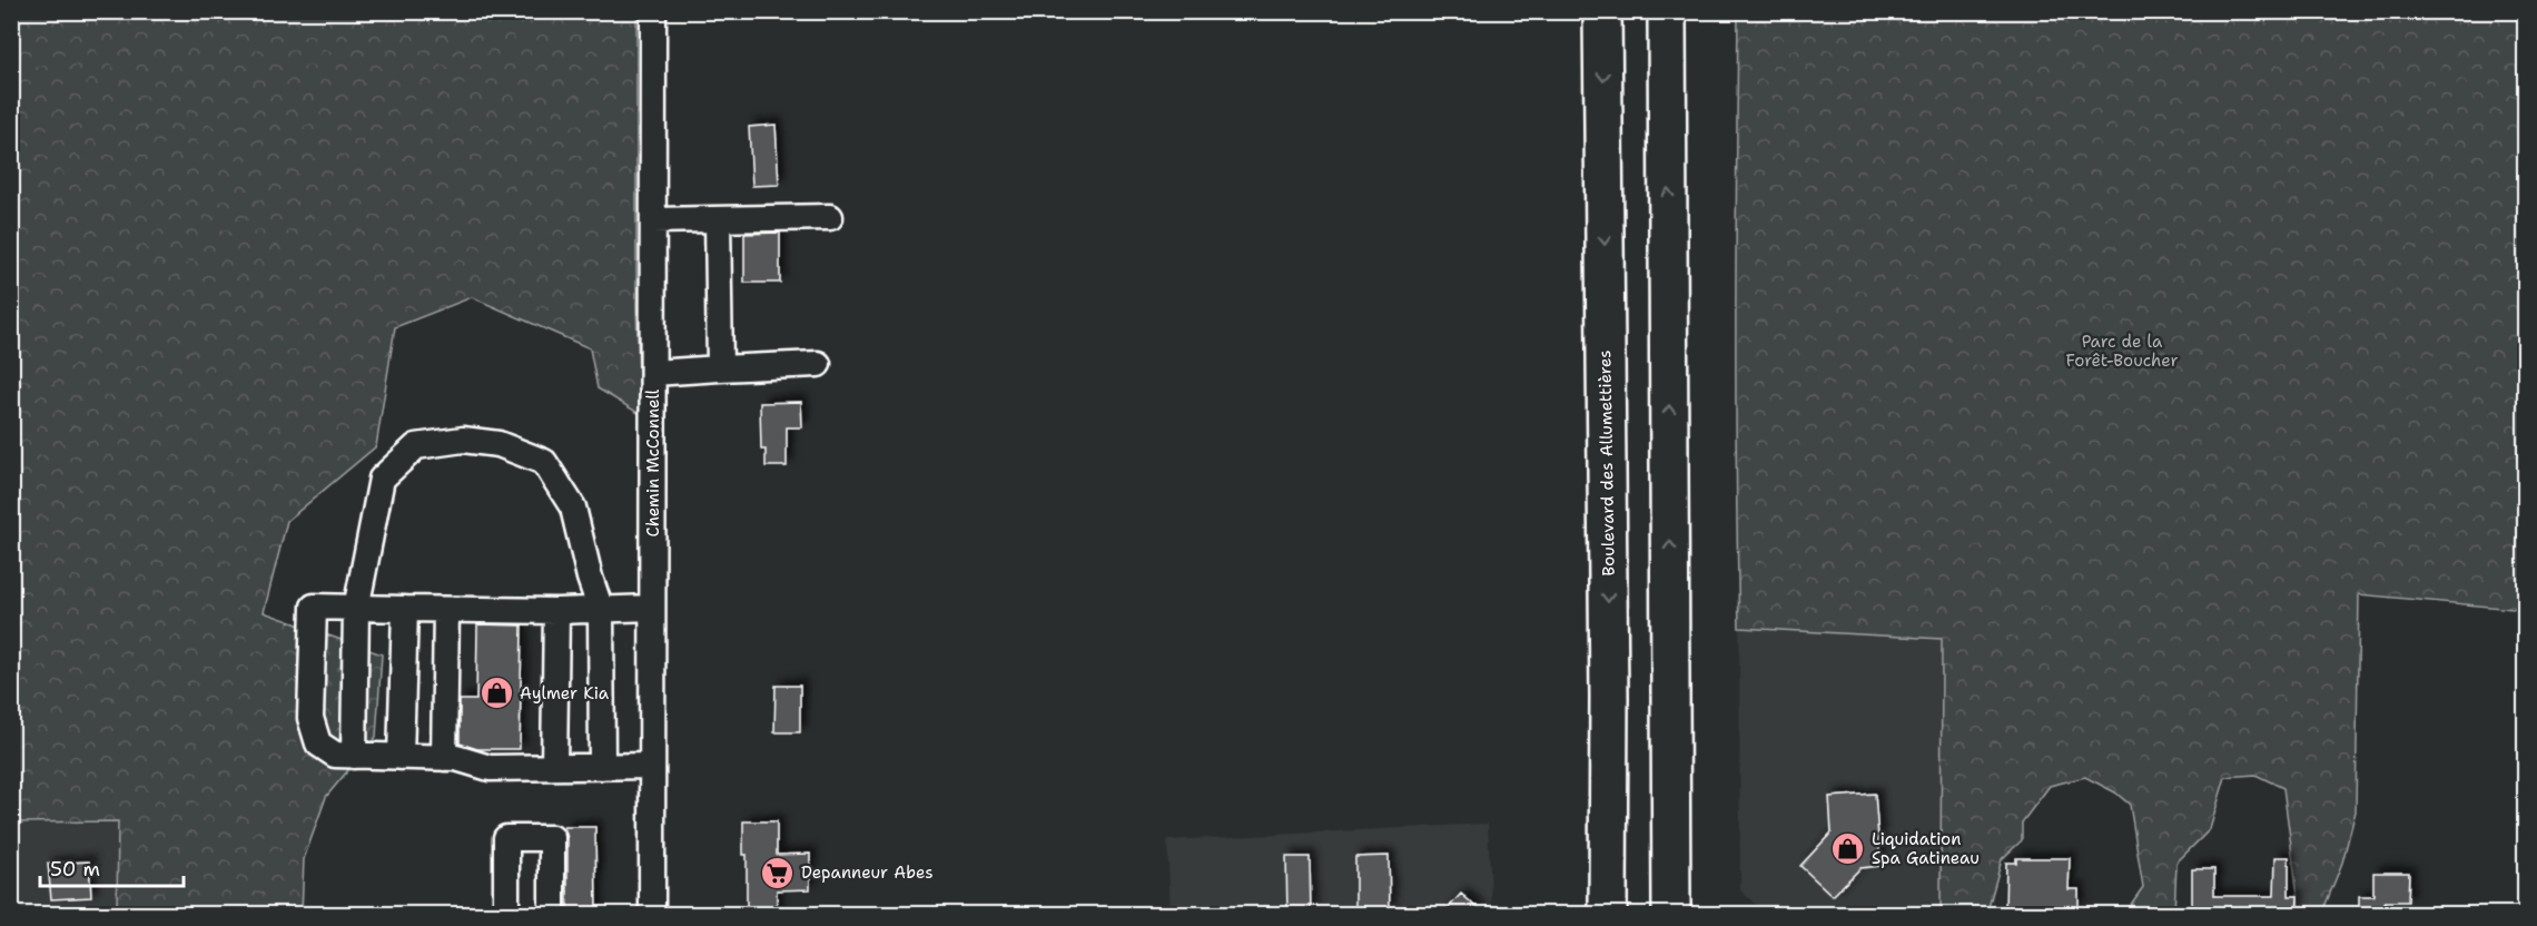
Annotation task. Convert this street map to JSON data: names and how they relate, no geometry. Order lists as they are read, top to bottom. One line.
{"streets":{"highway":["Boulevard des Allumettières"],"street":["Chemin McConnell"]},"parks":["Parc de la Forêt-Boucher"],"places":{"shop":["Aylmer Kia","Liquidation Spa Gatineau"],"supermarket":["Depanneur Abes"]},"scale_bar":"50 m"}
